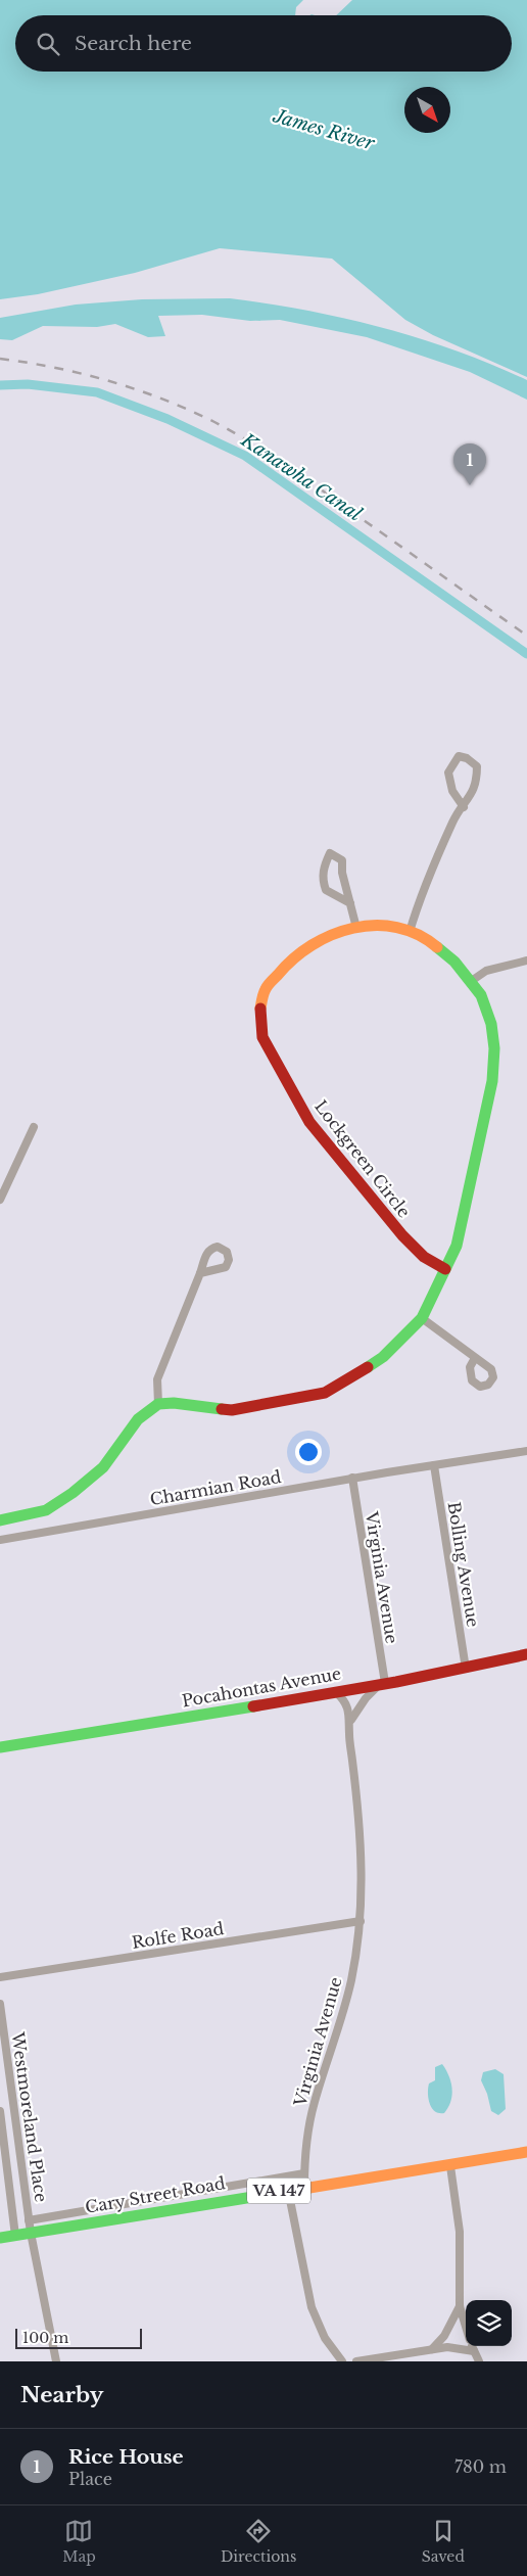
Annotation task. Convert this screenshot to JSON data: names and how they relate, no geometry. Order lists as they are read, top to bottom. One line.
{"streets":{"street":["Lockgreen Circle","Charmian Road","Bolling Avenue","Virginia Avenue","Pocahontas Avenue","Rolfe Road","Westmoreland Place","VA 147","Cary Street Road"]},"crossings":[["Charmian Road","Bolling Avenue"],["Charmian Road","Virginia Avenue"],["Bolling Avenue","Pocahontas Avenue"],["Virginia Avenue","Pocahontas Avenue"],["Virginia Avenue","Rolfe Road"],["Virginia Avenue","Cary Street Road"],["Westmoreland Place","Cary Street Road"]],"water":["James River","Kanawha Canal"],"scale_bar":"100 m","north":"bottom right","page":{"search":"Search here","pins":"1","scale":"100 m","heading":"Nearby","list":[{"mark":"1","name":"Rice House","note":"Place","value":"780 m"}],"nav":["Map","Directions","Saved"]}}
